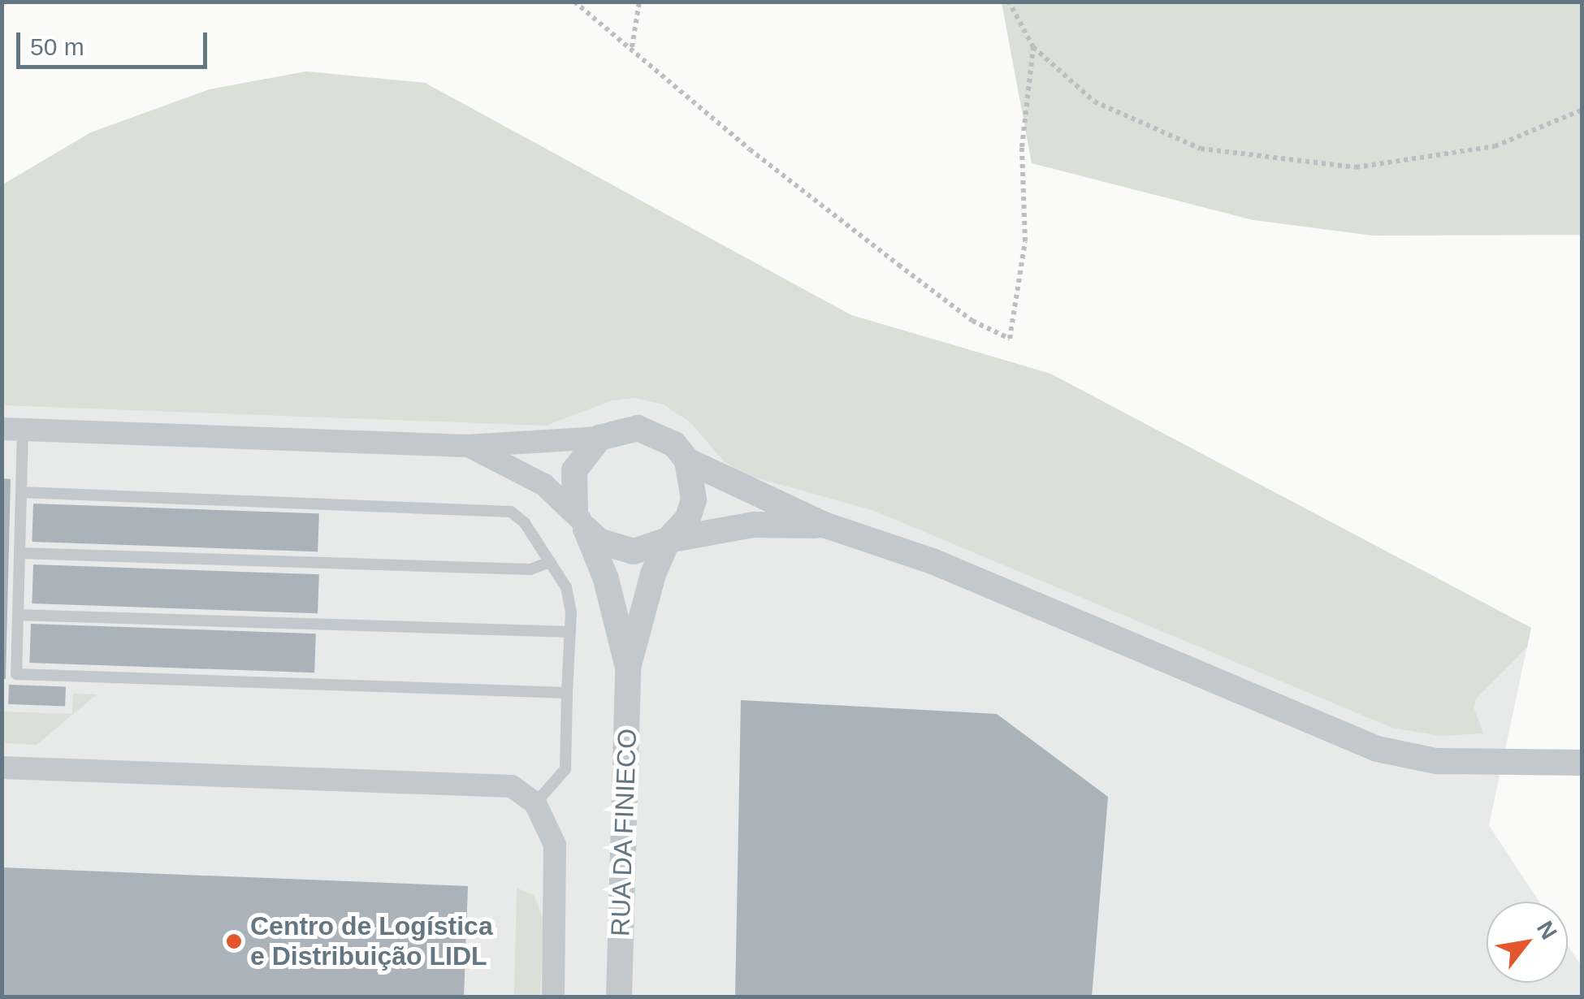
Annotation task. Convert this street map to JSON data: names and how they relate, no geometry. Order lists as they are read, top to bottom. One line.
{"streets":{"street":["RUA DA FINIECO"]},"places":["Centro de Logística e Distribuição LIDL"],"scale_bar":"50 m","north":"top right"}
